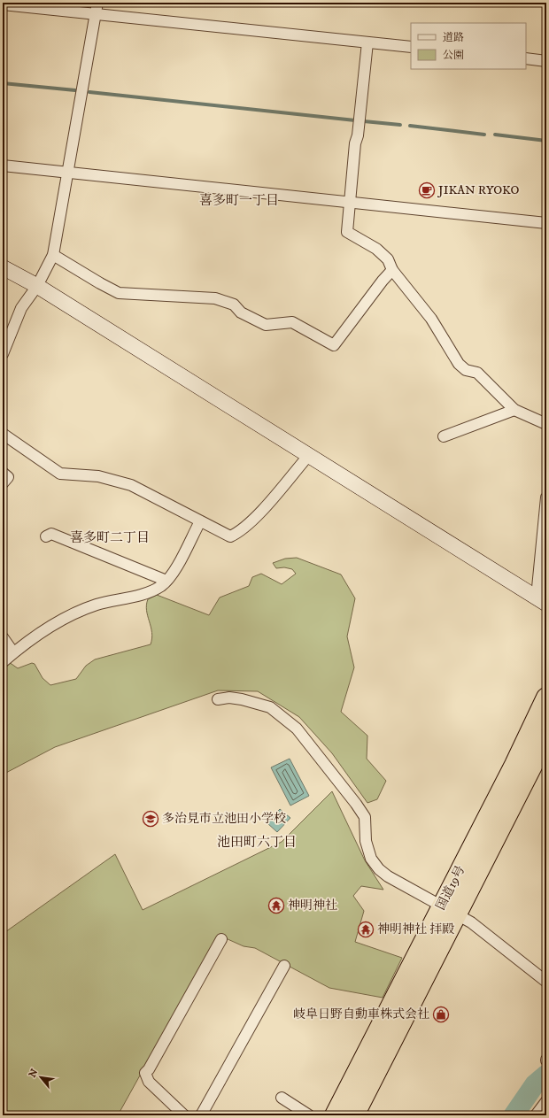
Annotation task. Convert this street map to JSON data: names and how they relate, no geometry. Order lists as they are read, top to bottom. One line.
{"streets":{"highway":["国道19号"]},"districts":["喜多町一丁目","喜多町二丁目","池田町六丁目"],"places":{"cafe":["JIKAN RYOKO"],"school or university":["多治見市立池田小学校"],"temple":["神明神社","神明神社 拝殿"],"shop":["岐阜日野自動車株式会社"]},"legend":["道路","公園"],"north":"top left"}
